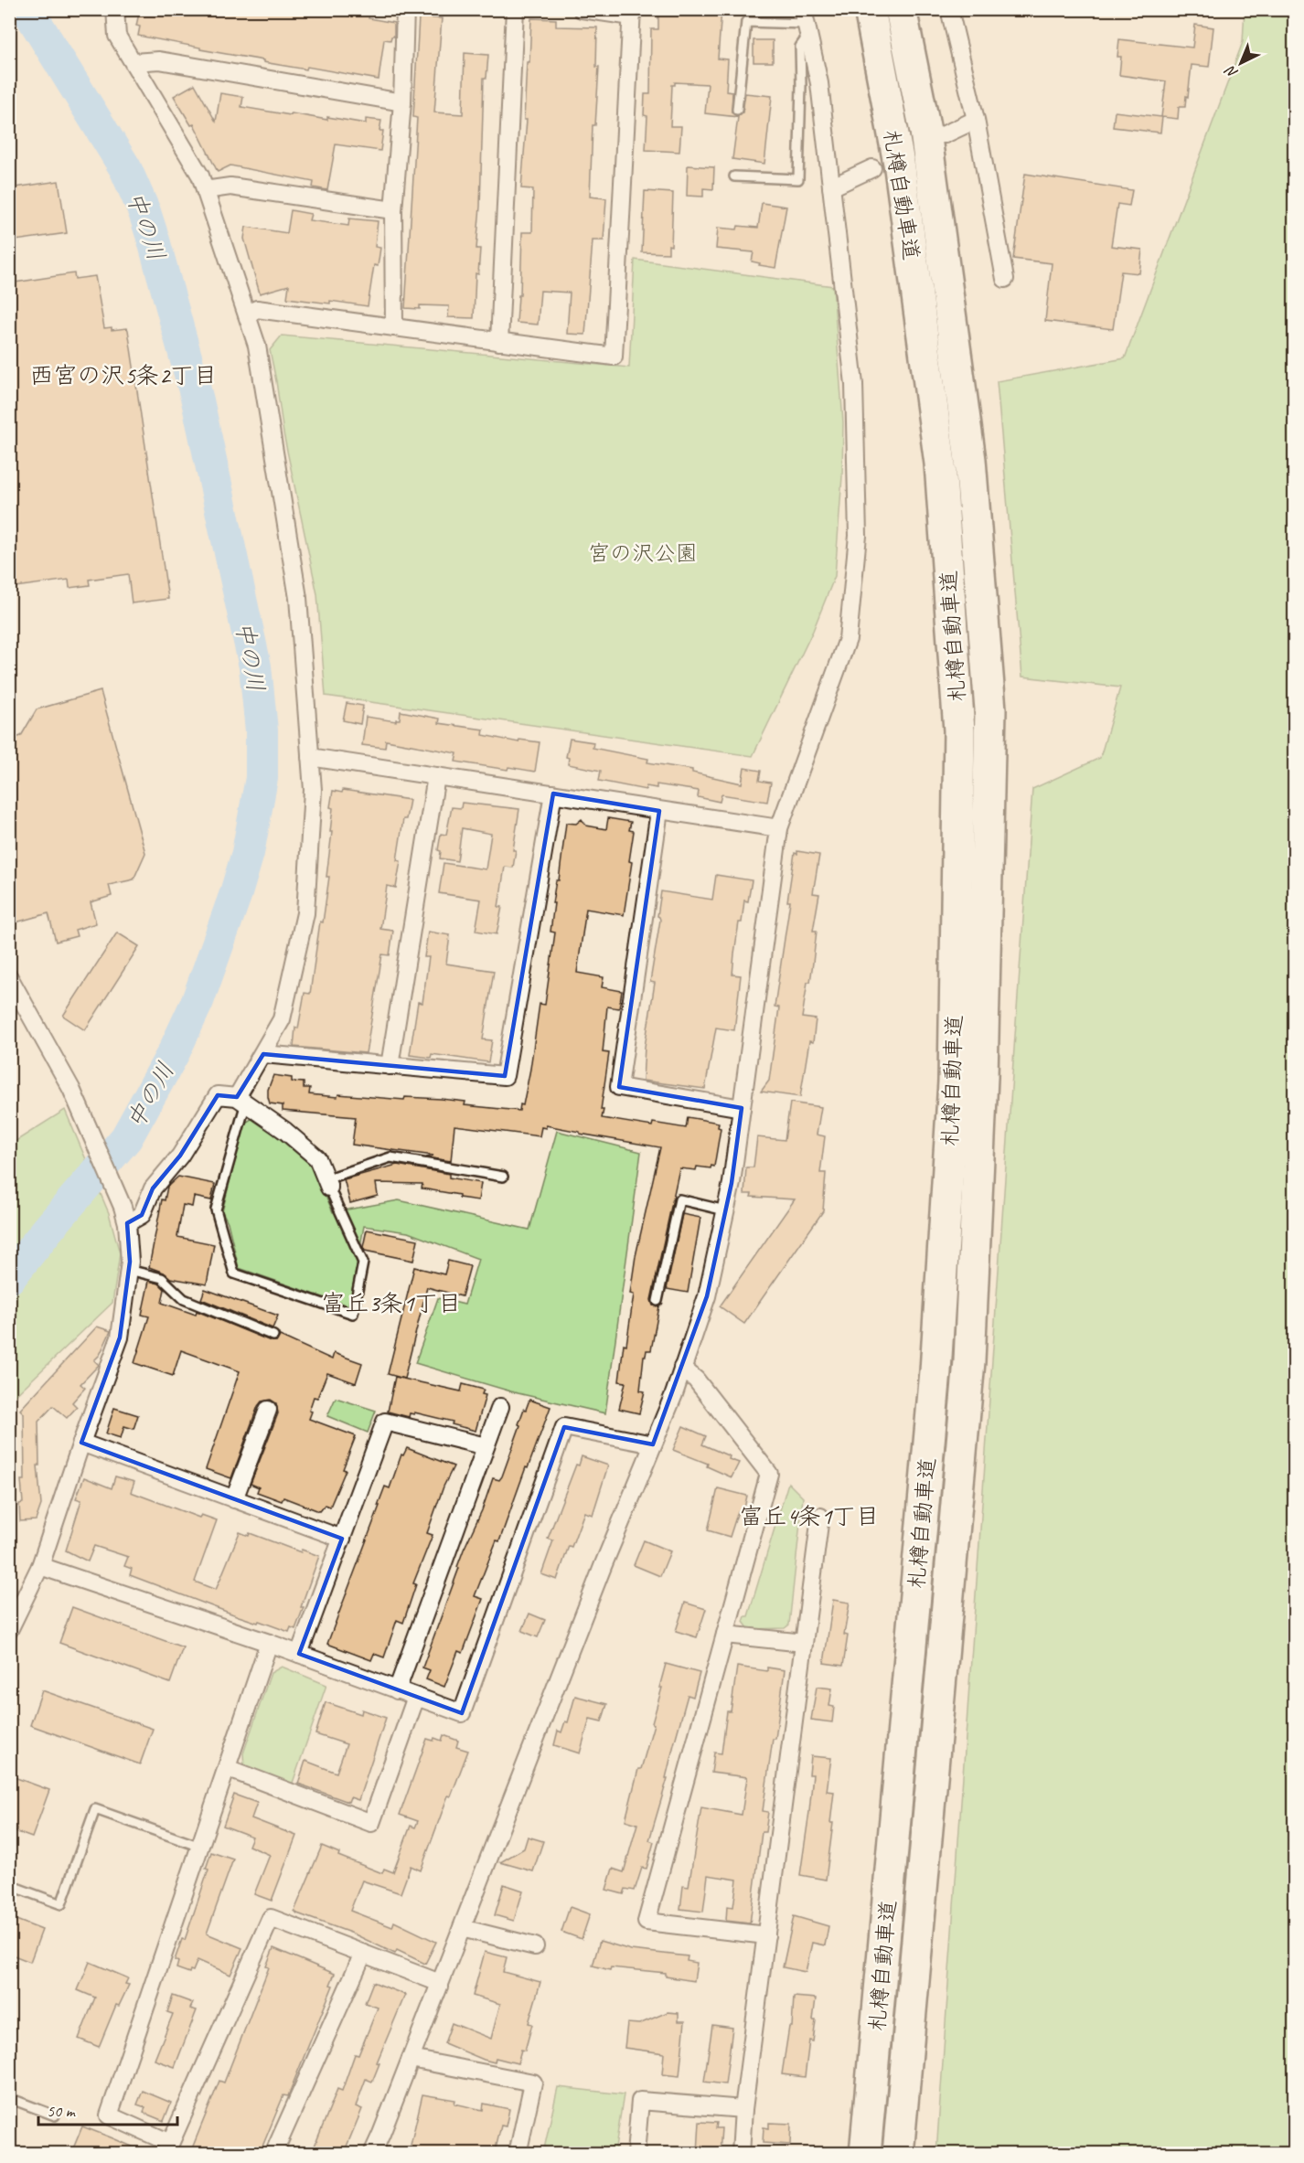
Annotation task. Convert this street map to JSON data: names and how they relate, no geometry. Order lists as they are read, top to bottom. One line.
{"streets":{"highway":["札樽自動車道"]},"districts":["西宮の沢5条2丁目","富丘3条1丁目","富丘4条1丁目"],"water":["中の川"],"parks":["宮の沢公園"],"scale_bar":"50 m","north":"bottom left"}
